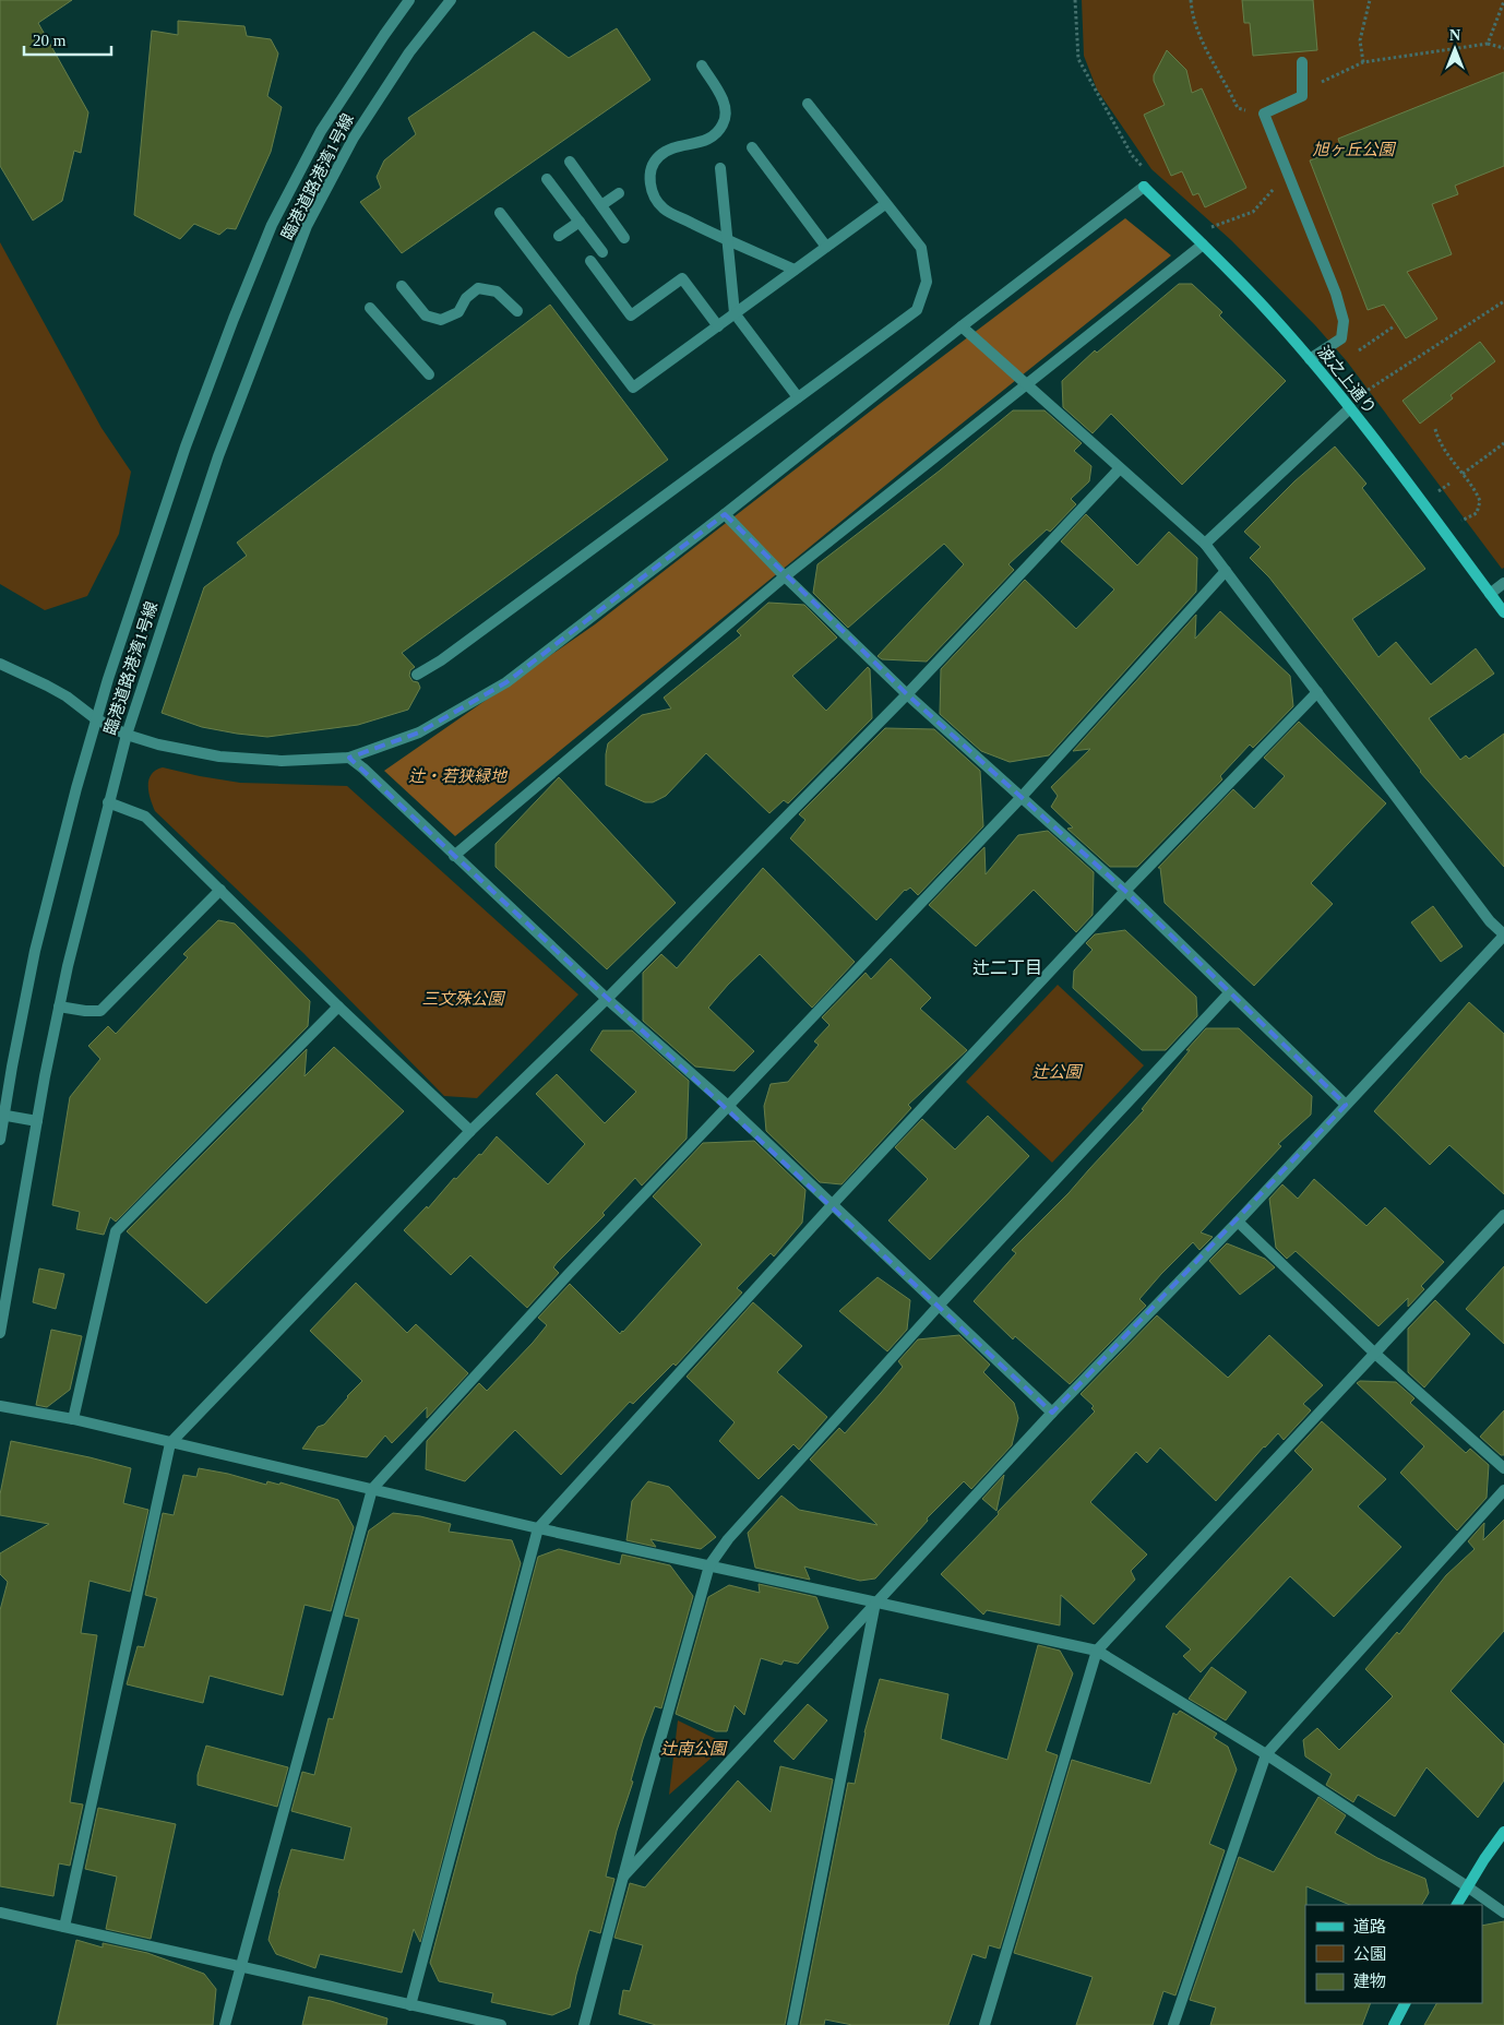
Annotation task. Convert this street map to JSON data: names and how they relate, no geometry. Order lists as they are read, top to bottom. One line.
{"streets":{"main road":["波之上通り"],"street":["臨港道路港湾1号線"]},"districts":["辻二丁目"],"parks":["旭ヶ丘公園","辻・若狭緑地","三文殊公園","辻公園","辻南公園"],"legend":["道路","公園","建物"],"scale_bar":"20 m","north":"top"}
